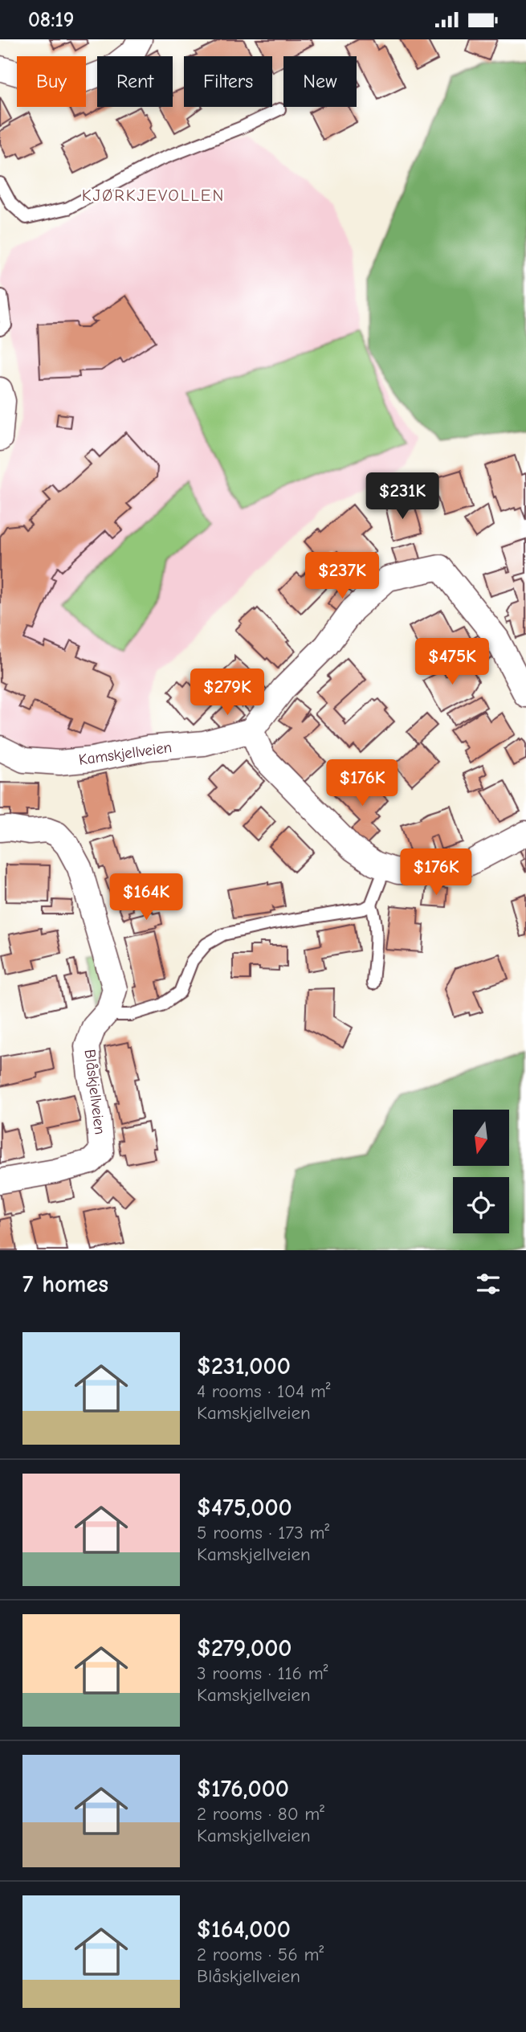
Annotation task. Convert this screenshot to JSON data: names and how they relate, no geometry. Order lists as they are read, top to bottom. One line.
{"streets":{"street":["Kamskjellveien","Blåskjellveien"]},"districts":["KJØRKJEVOLLEN"],"north":"bottom","page":{"status":"08:19","chip":["Buy","Rent","Filters","New"],"price":["$231K","$237K","$475K","$279K","$176K","$176K","$164K"],"heading":"7 homes","list":[{"name":"$231,000","note":"4 rooms · 104 m² · Kamskjellveien"},{"name":"$475,000","note":"5 rooms · 173 m² · Kamskjellveien"},{"name":"$279,000","note":"3 rooms · 116 m² · Kamskjellveien"},{"name":"$176,000","note":"2 rooms · 80 m² · Kamskjellveien"},{"name":"$164,000","note":"2 rooms · 56 m² · Blåskjellveien"}]}}
